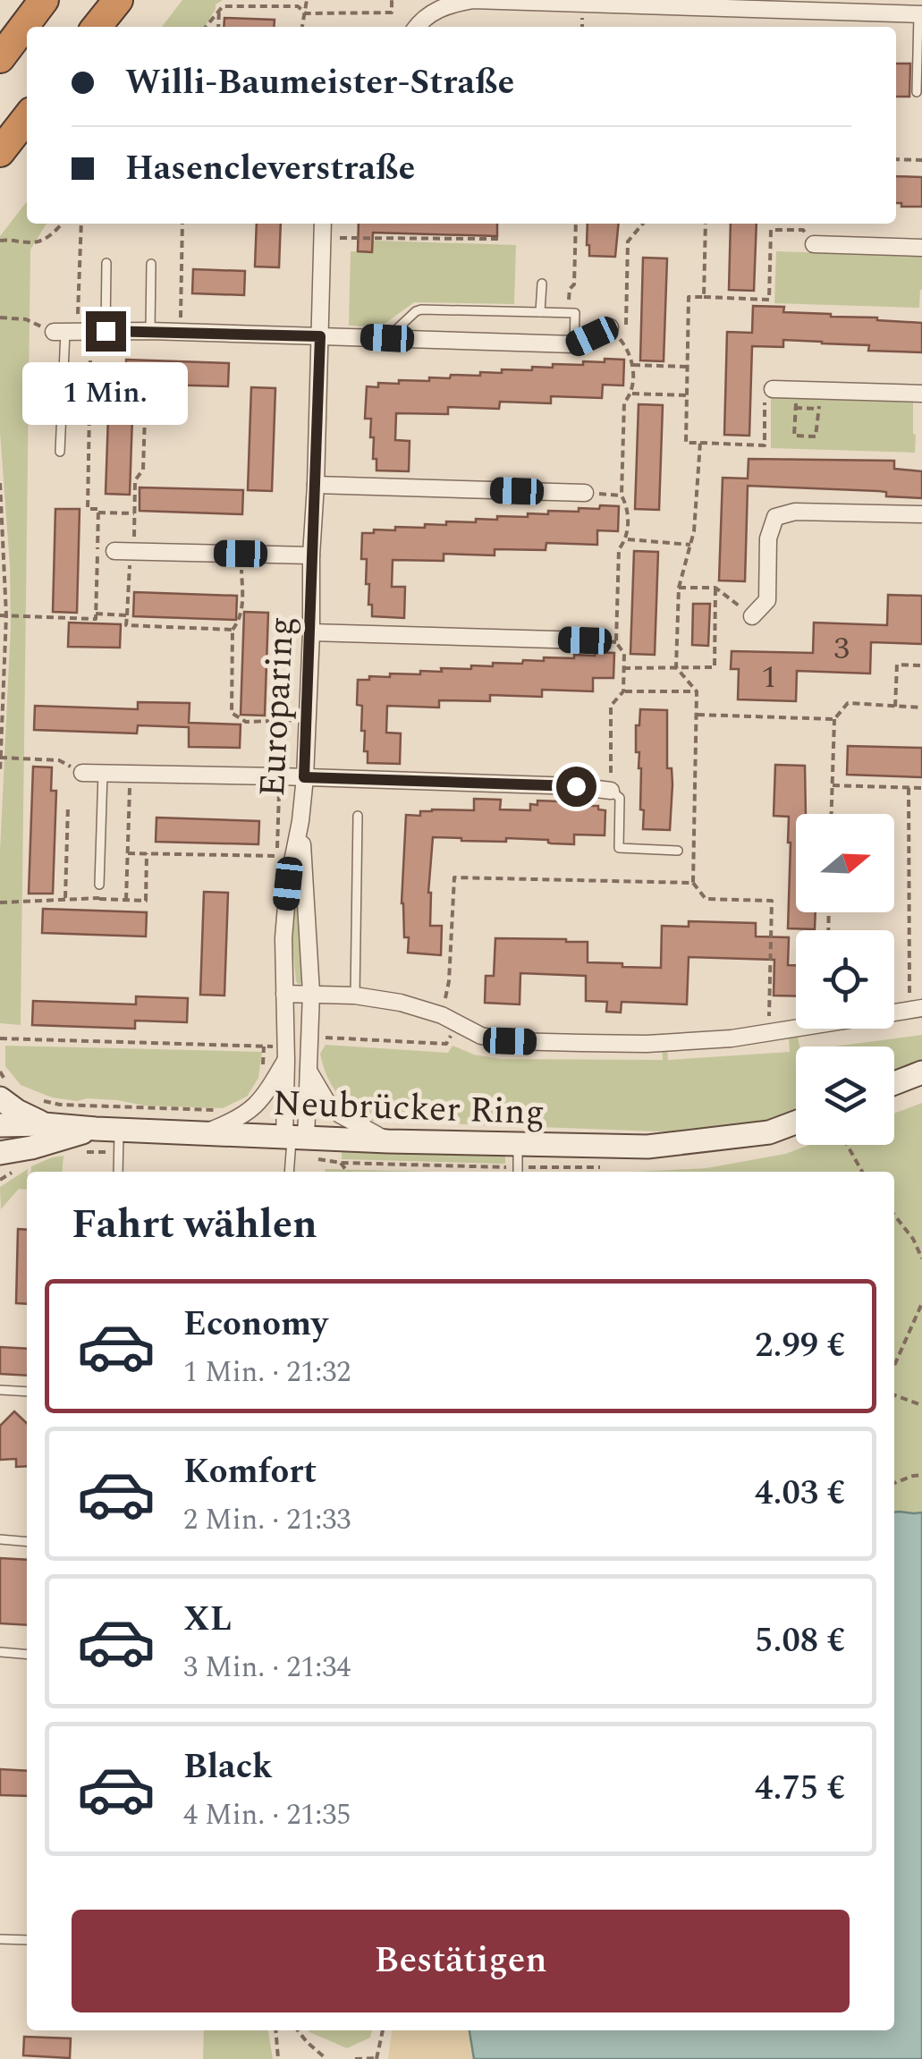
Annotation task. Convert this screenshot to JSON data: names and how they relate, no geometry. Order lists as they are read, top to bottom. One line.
{"streets":{"main road":["Neubrücker Ring"],"street":["Europaring"]},"crossings":[["Europaring","Neubrücker Ring"]],"house_numbers":["3","1"],"north":"right","page":{"banner":["Willi-Baumeister-Straße","Hasencleverstraße"],"bubble":"1 Min.","heading":"Fahrt wählen","list":[{"name":"Economy","note":"1 Min. · 21:32","value":"2.99 €"},{"name":"Komfort","note":"2 Min. · 21:33","value":"4.03 €"},{"name":"XL","note":"3 Min. · 21:34","value":"5.08 €"},{"name":"Black","note":"4 Min. · 21:35","value":"4.75 €"}],"buttons":"Bestätigen"}}
